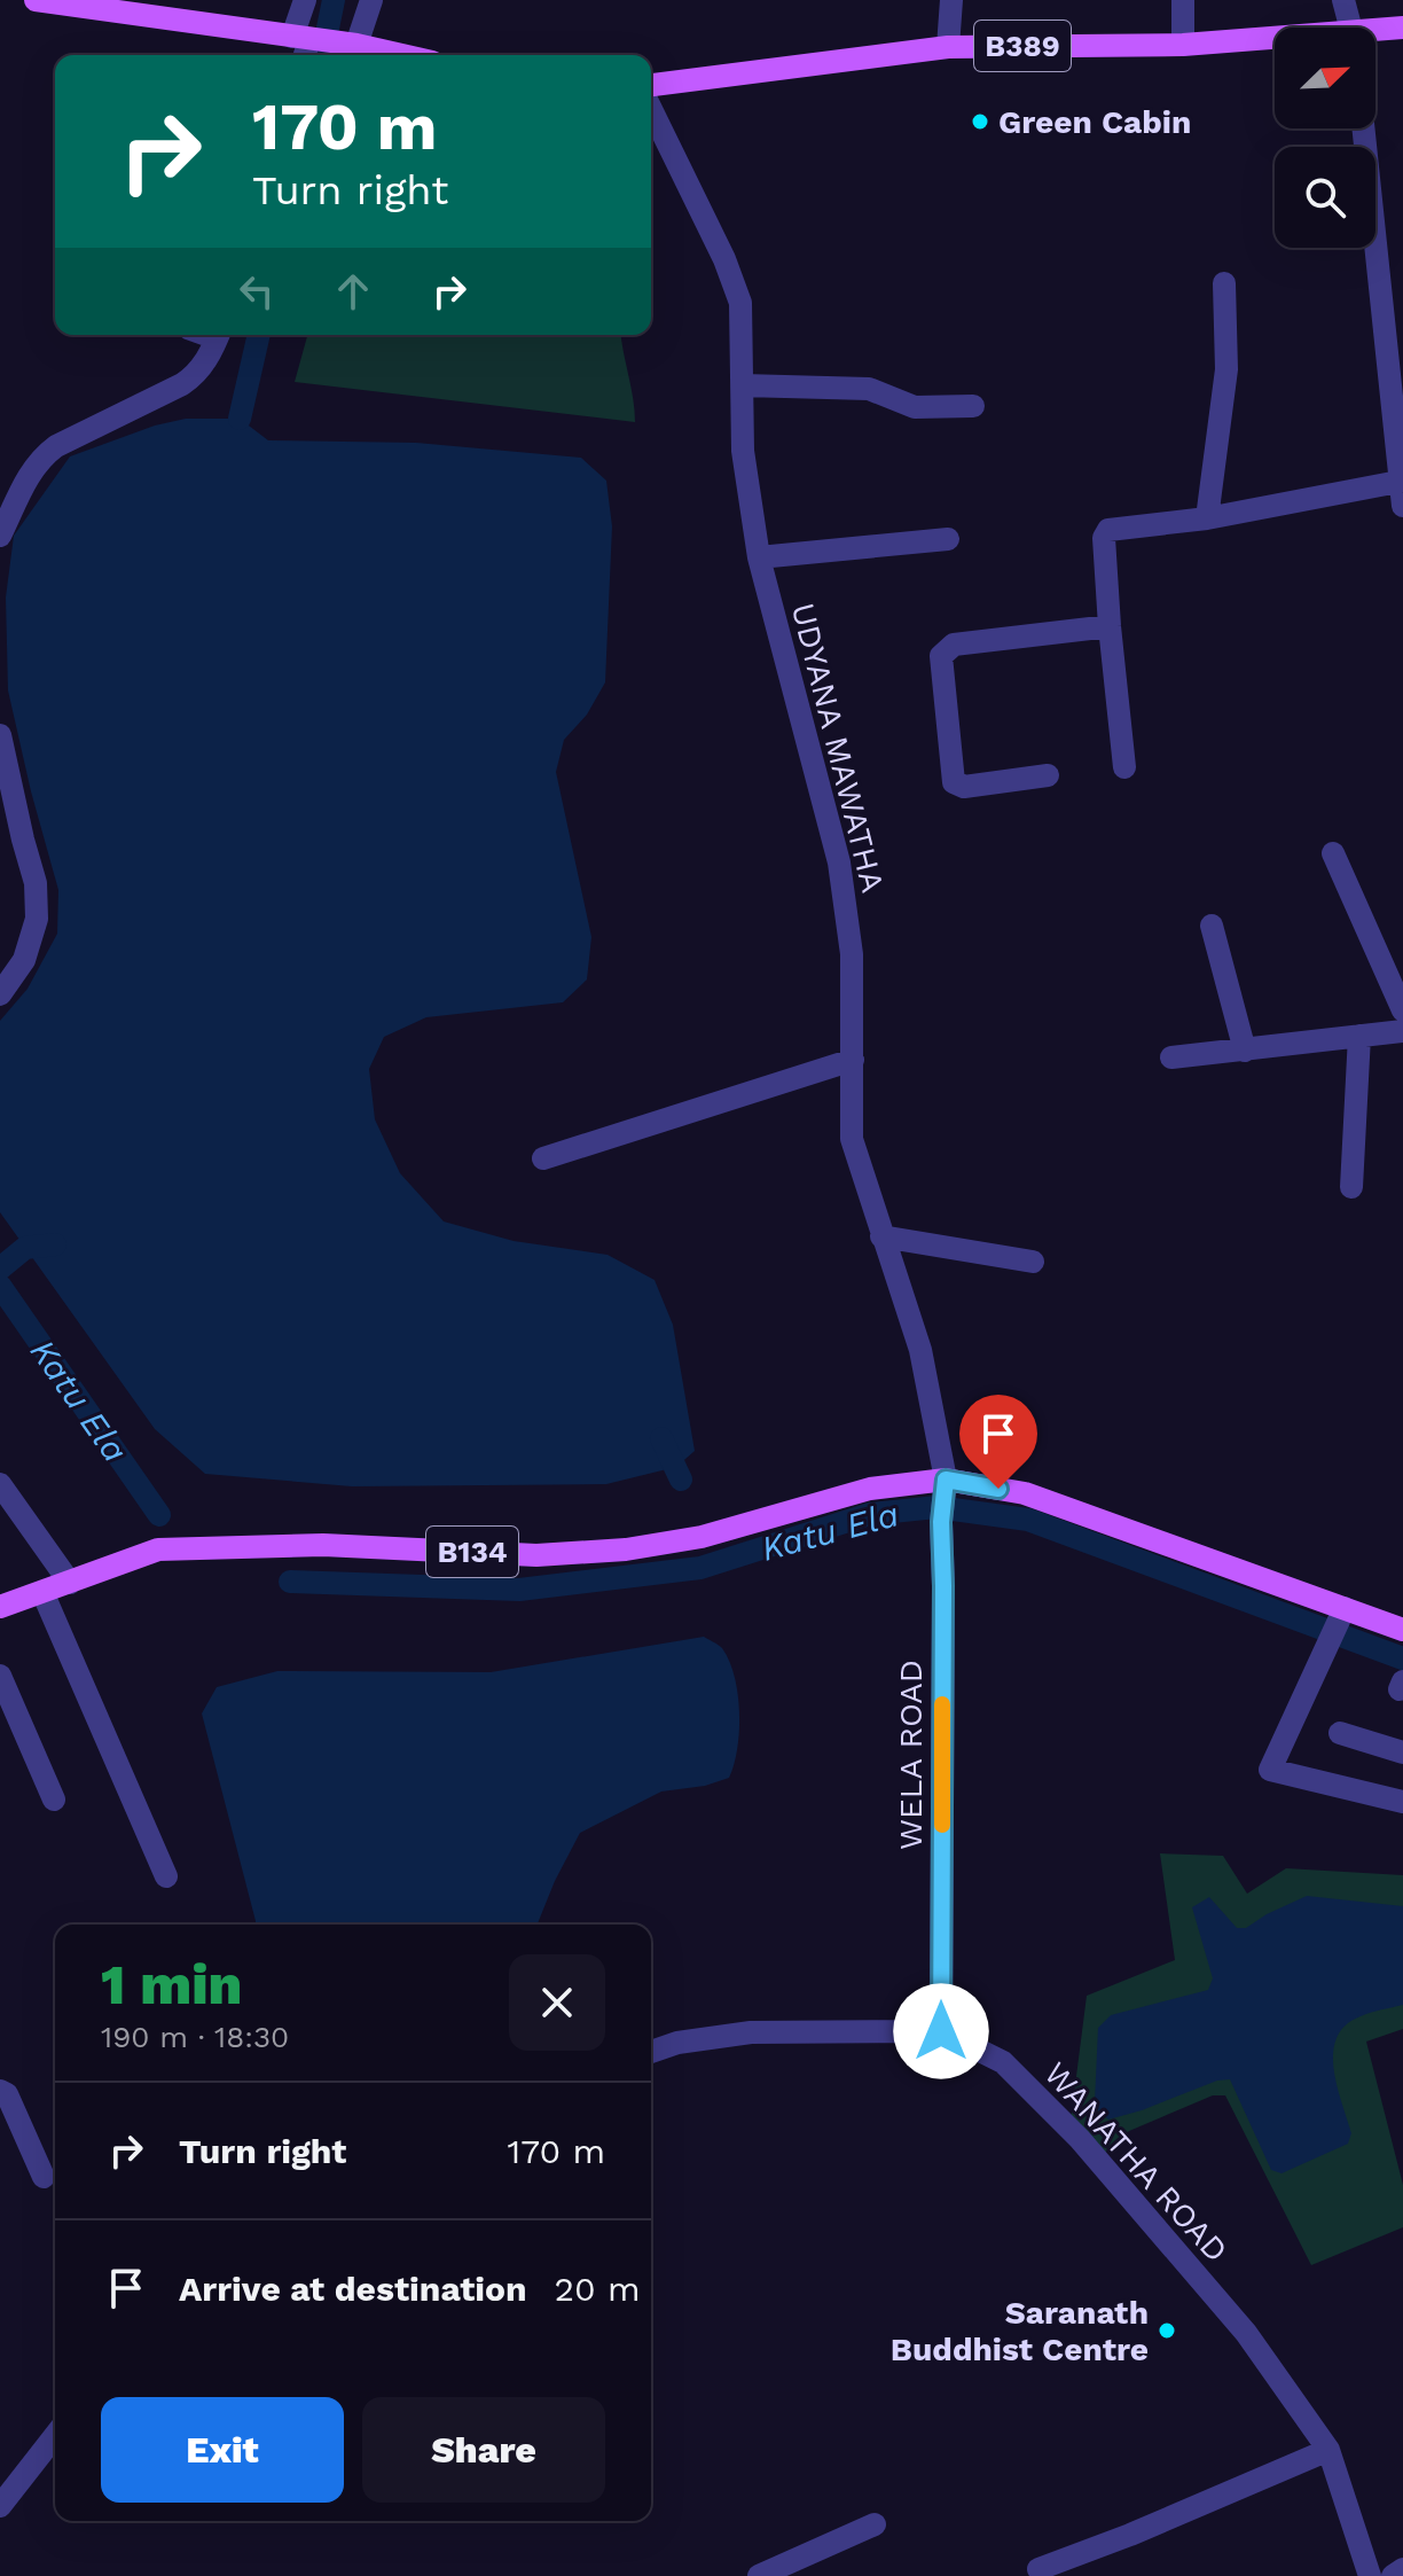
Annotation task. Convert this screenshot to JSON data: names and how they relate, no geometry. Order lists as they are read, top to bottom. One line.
{"streets":{"main road":["B389","B134"],"street":["UDYANA MAWATHA","WELA ROAD","WANATHA ROAD"]},"crossings":[["UDYANA MAWATHA","B134"],["UDYANA MAWATHA","WELA ROAD"],["B134","WELA ROAD"],["WELA ROAD","WANATHA ROAD"]],"water":["Katu Ela"],"places":["Green Cabin","Saranath Buddhist Centre"],"north":"top right","page":{"turn":["170 m","Turn right"],"heading":["1 min","190 m · 18:30"],"list":[{"name":"Turn right","value":"170 m"},{"name":"Arrive at destination","value":"20 m"}],"buttons":["Exit","Share"]}}
